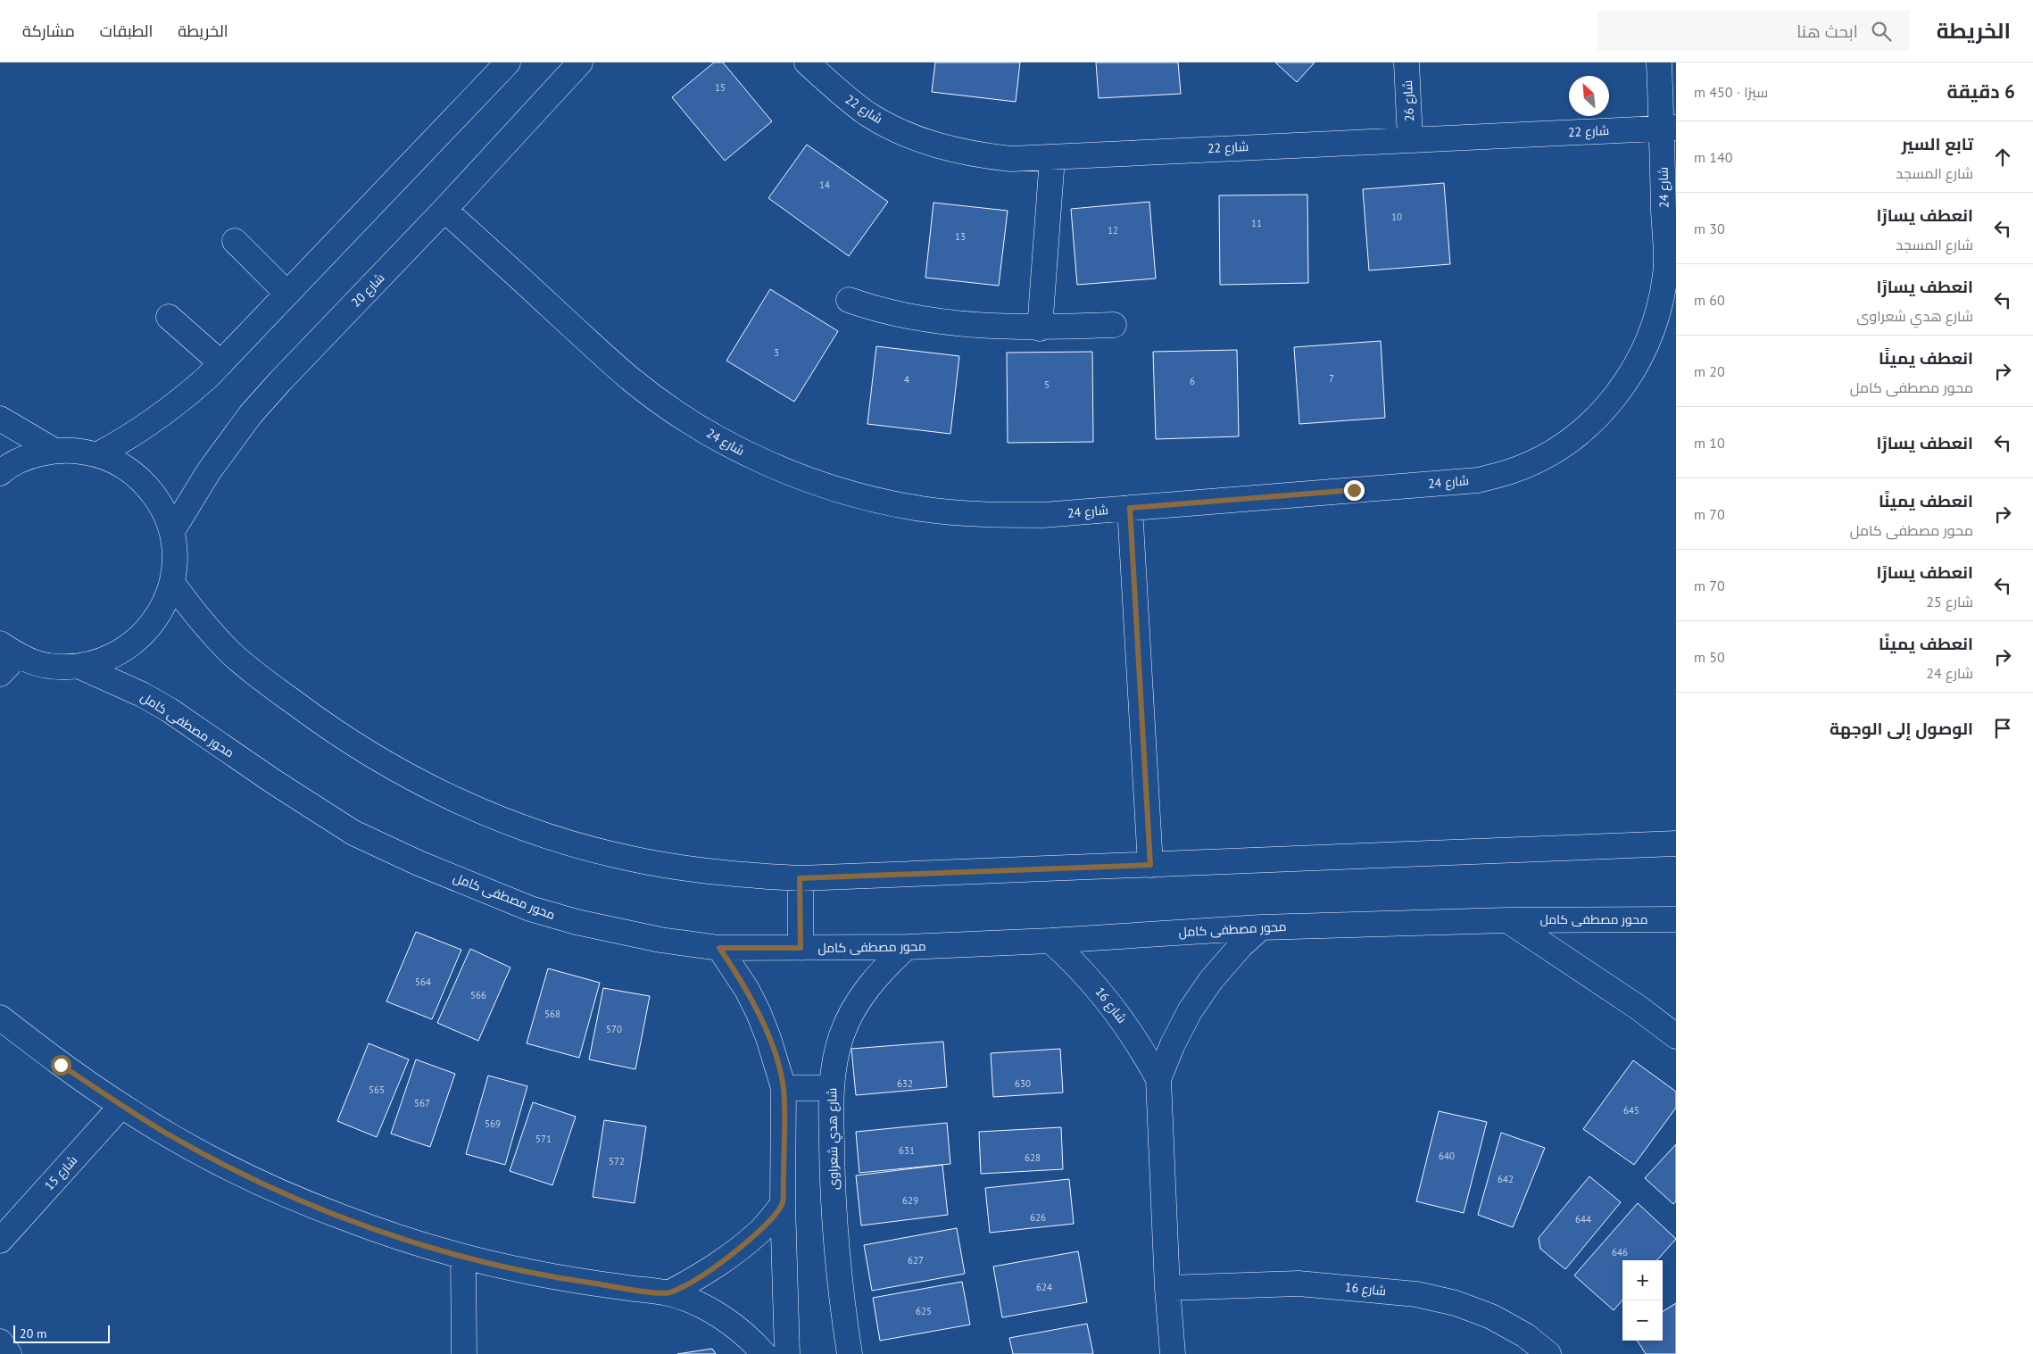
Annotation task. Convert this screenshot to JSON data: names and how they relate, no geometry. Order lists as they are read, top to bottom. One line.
{"streets":{"street":["شارع 26","شارع 22","شارع 24","شارع 20","محور مصطفى كامل","شارع 16","شارع هدي شعراوى","شارع 15"]},"crossings":[["شارع 26","شارع 22"],["شارع 22","شارع 24"],["شارع 24","شارع 20"],["محور مصطفى كامل","شارع 16"],["محور مصطفى كامل","شارع هدي شعراوى"]],"house_numbers":["15","14","10","11","12","13","3","7","4","6","5","564","566","568","570","632","630","565","567","645","569","571","631","640","628","572","642","629","626","644","646","627","624","625"],"scale_bar":"20 m","north":"top left","page":{"header":"الخريطة","search":"ابحث هنا","nav":["الخريطة","الطبقات","مشاركة"],"heading":["6 دقيقة","سيرًا · 450 m"],"list":[["تابع السير","شارع المسجد","140 m"],["انعطف يسارًا","شارع المسجد","30 m"],["انعطف يسارًا","شارع هدي شعراوى","60 m"],["انعطف يمينًا","محور مصطفى كامل","20 m"],["انعطف يسارًا","10 m"],["انعطف يمينًا","محور مصطفى كامل","70 m"],["انعطف يسارًا","شارع 25","70 m"],["انعطف يمينًا","شارع 24","50 m"],"الوصول إلى الوجهة"],"map_buttons":["+","−"],"scale":"20 m"}}
